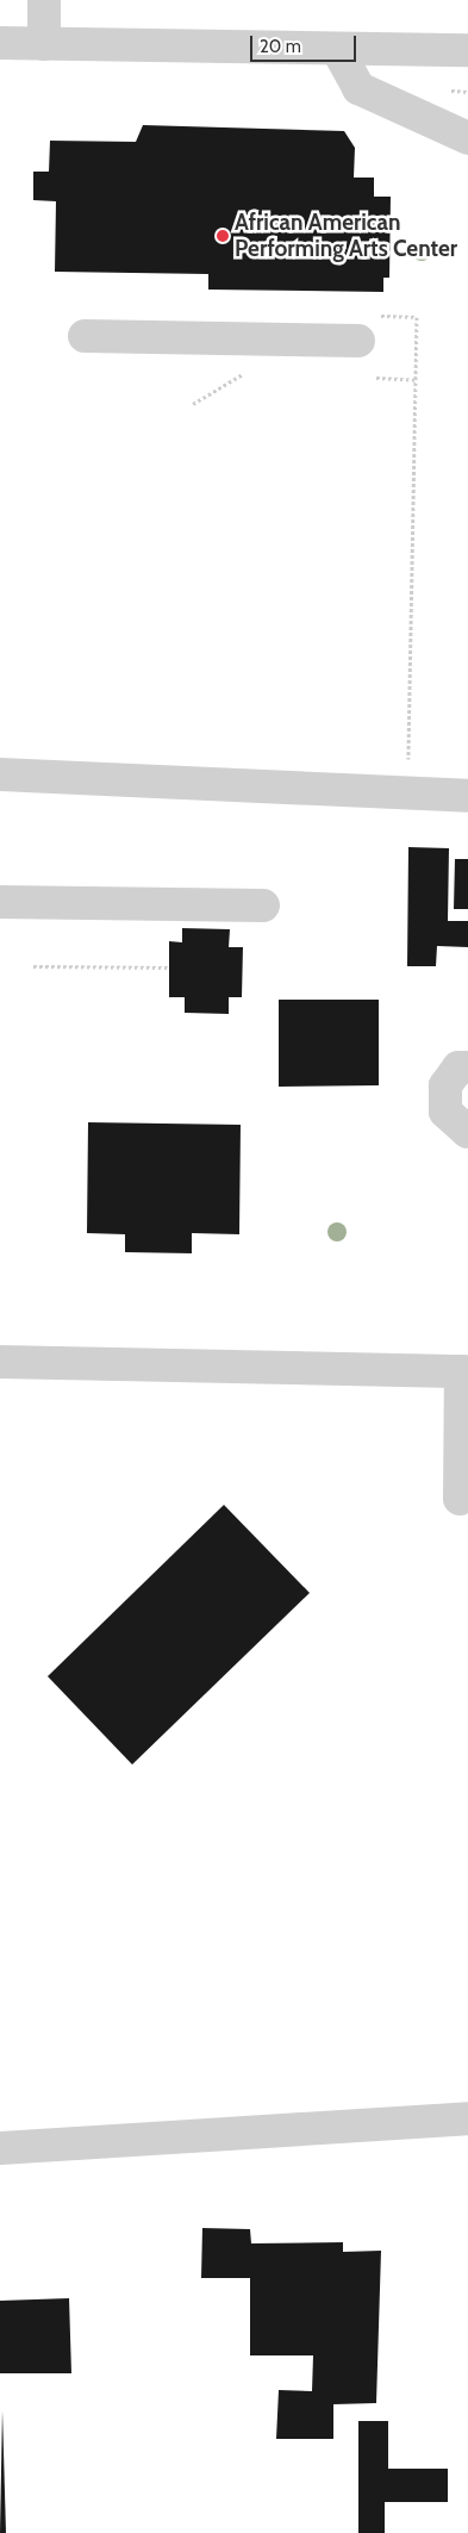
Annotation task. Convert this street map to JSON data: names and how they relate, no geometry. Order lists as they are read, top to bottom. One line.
{"places":["African American Performing Arts Center"],"scale_bar":"20 m"}
